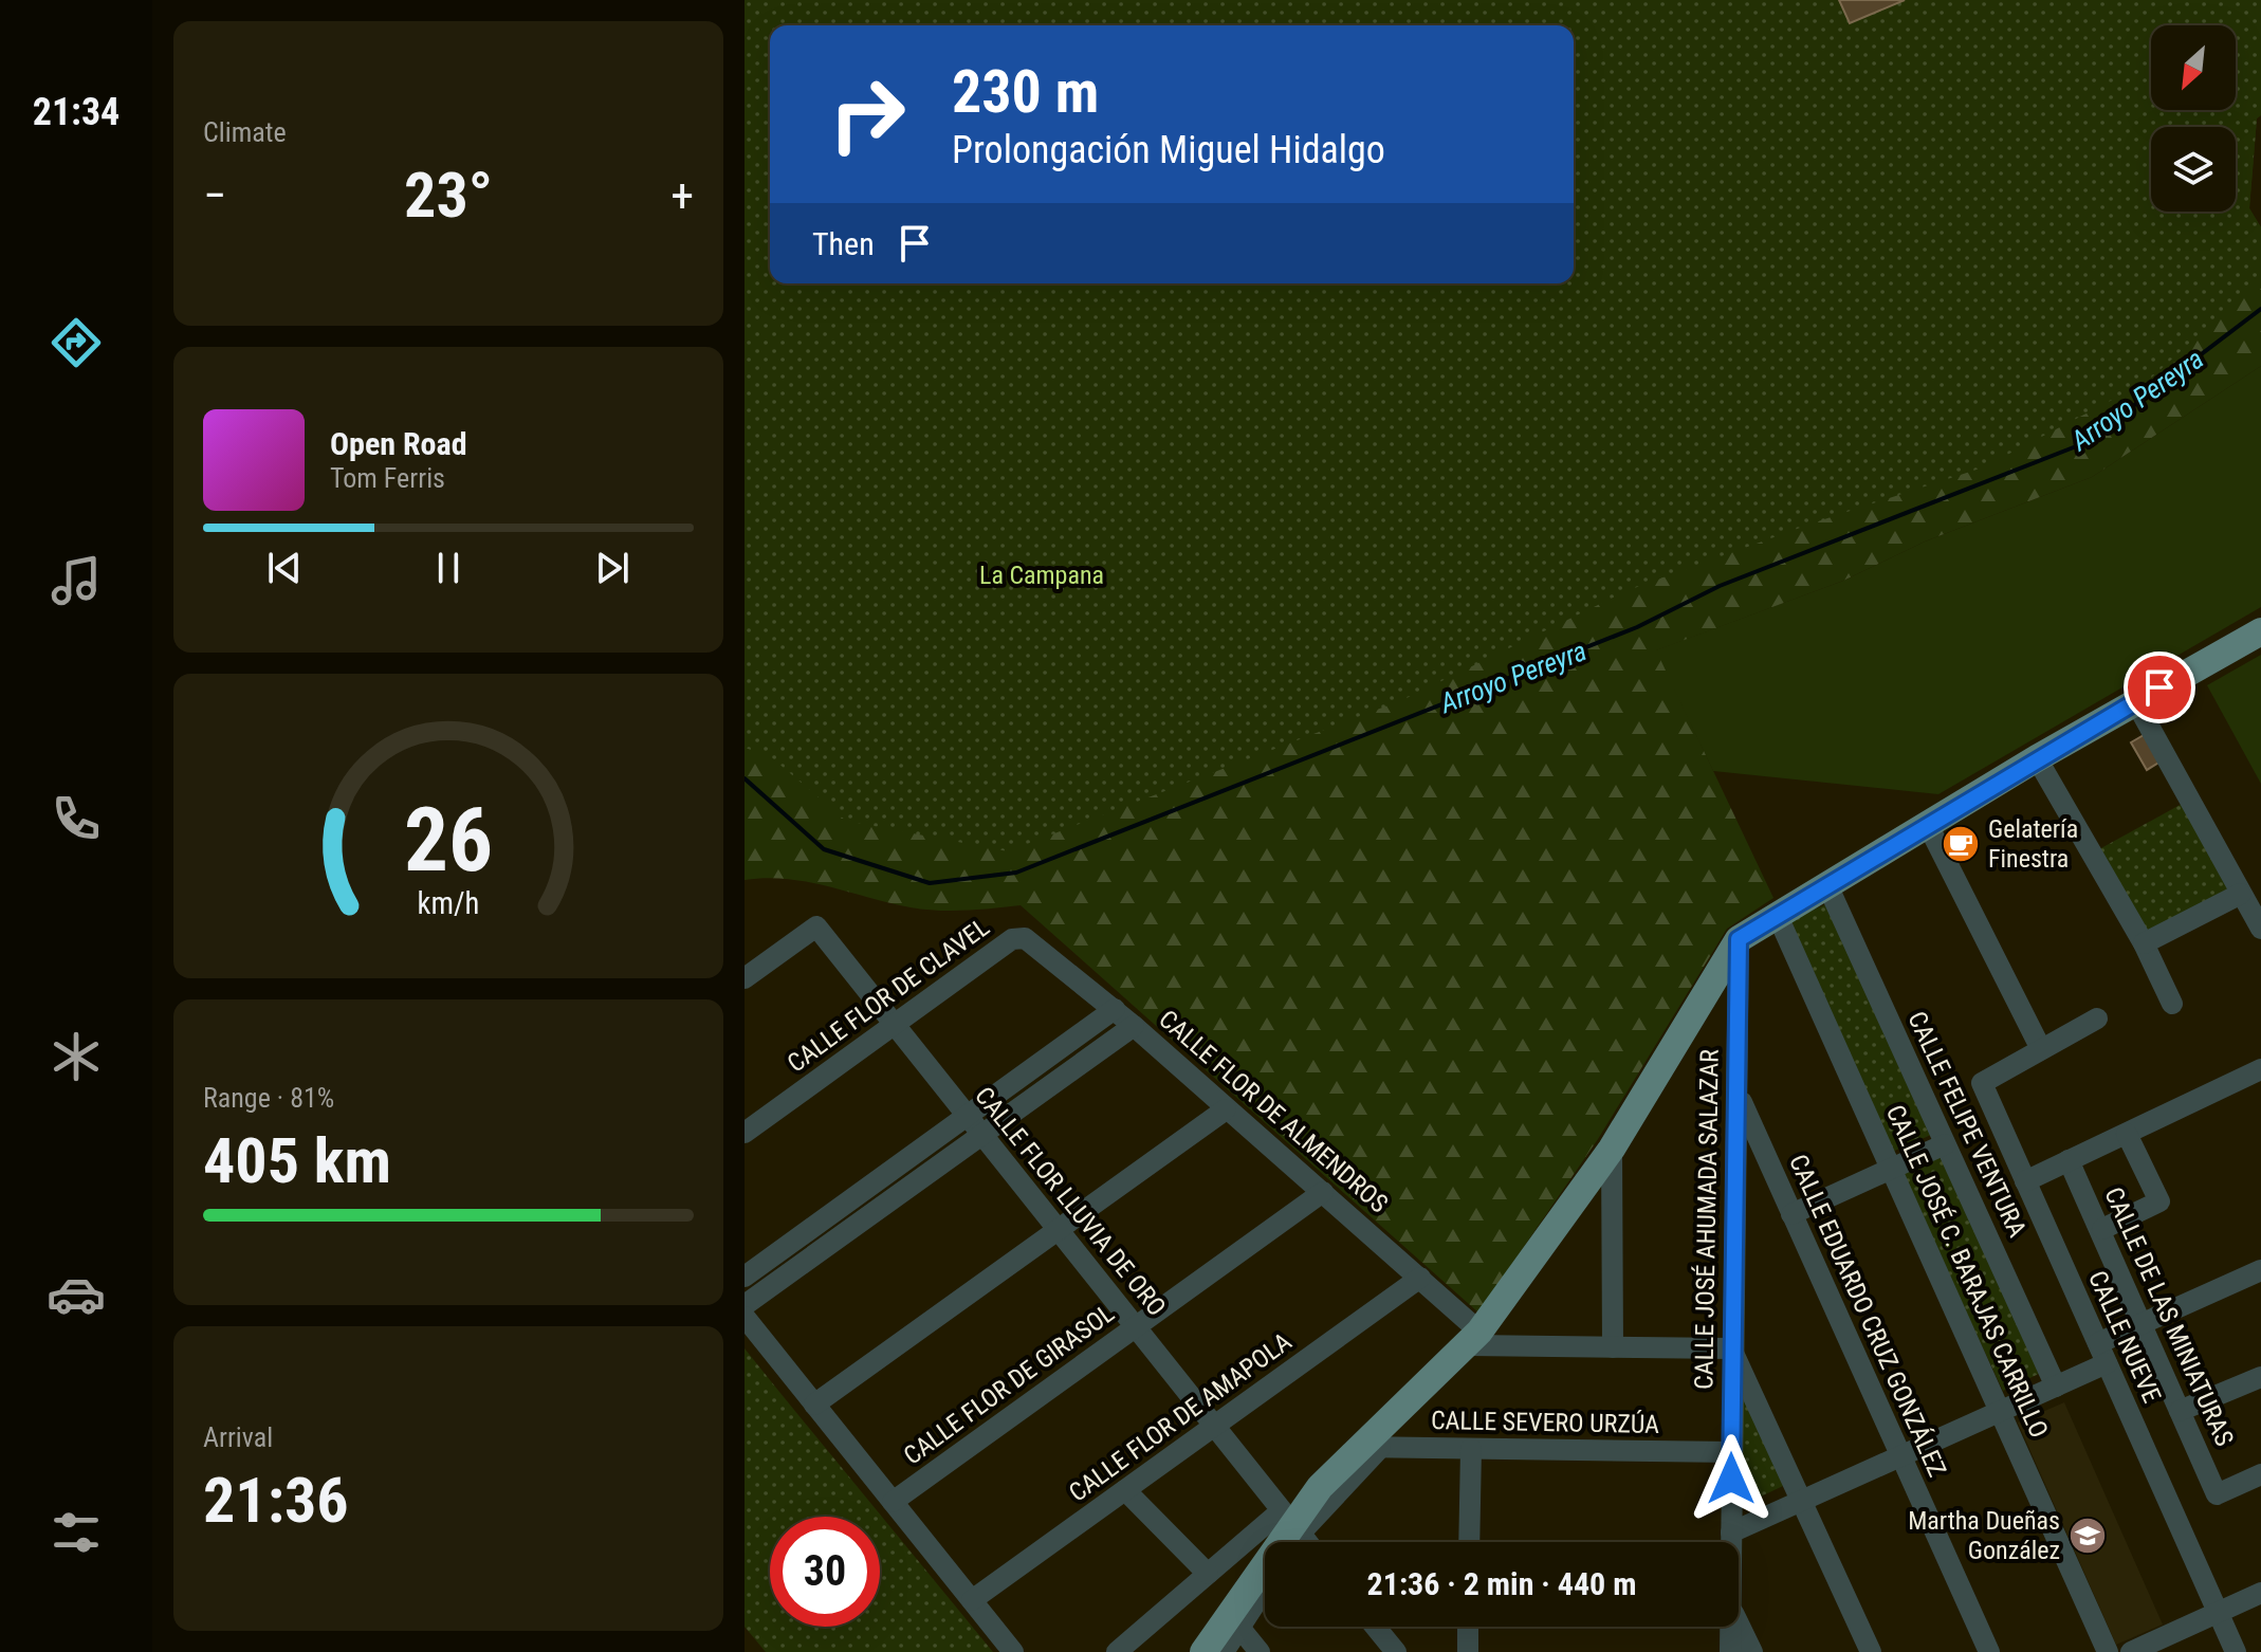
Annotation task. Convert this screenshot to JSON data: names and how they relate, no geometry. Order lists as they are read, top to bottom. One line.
{"streets":{"street":["CALLE FLOR DE CLAVEL","CALLE FLOR DE ALMENDROS","CALLE FELIPE VENTURA","CALLE FLOR LLUVIA DE ORO","CALLE JOSÉ AHUMADA SALAZAR","CALLE JOSÉ C. BARAJAS CARRILLO","CALLE EDUARDO CRUZ GONZÁLEZ","CALLE DE LAS MINIATURAS","CALLE NUEVE","CALLE FLOR DE GIRASOL","CALLE FLOR DE AMAPOLA","CALLE SEVERO URZÚA"]},"crossings":[["CALLE FLOR DE CLAVEL","CALLE FLOR DE ALMENDROS"],["CALLE FLOR DE CLAVEL","CALLE FLOR LLUVIA DE ORO"],["CALLE FLOR DE ALMENDROS","CALLE FLOR DE GIRASOL"],["CALLE FLOR DE ALMENDROS","CALLE FLOR DE AMAPOLA"],["CALLE FLOR LLUVIA DE ORO","CALLE FLOR DE GIRASOL"],["CALLE FLOR LLUVIA DE ORO","CALLE FLOR DE AMAPOLA"],["CALLE JOSÉ AHUMADA SALAZAR","CALLE EDUARDO CRUZ GONZÁLEZ"],["CALLE JOSÉ AHUMADA SALAZAR","CALLE SEVERO URZÚA"]],"water":["Arroyo Pereyra"],"parks":["La Campana"],"places":{"cafe":["Gelatería Finestra"],"school or university":["Martha Dueñas González"]},"north":"bottom left","page":{"tabs":"21:34","tile":["Climate",["Range · 81%","405 km"],["Arrival","21:36"]],"turn":["230 m","Prolongación Miguel Hidalgo"],"heat":["−","23°","+"],"then":"Then","song":["Open Road","Tom Ferris"],"limit":"30","trip":"21:36 · 2 min · 440 m","gauge":["26","km/h"]}}
